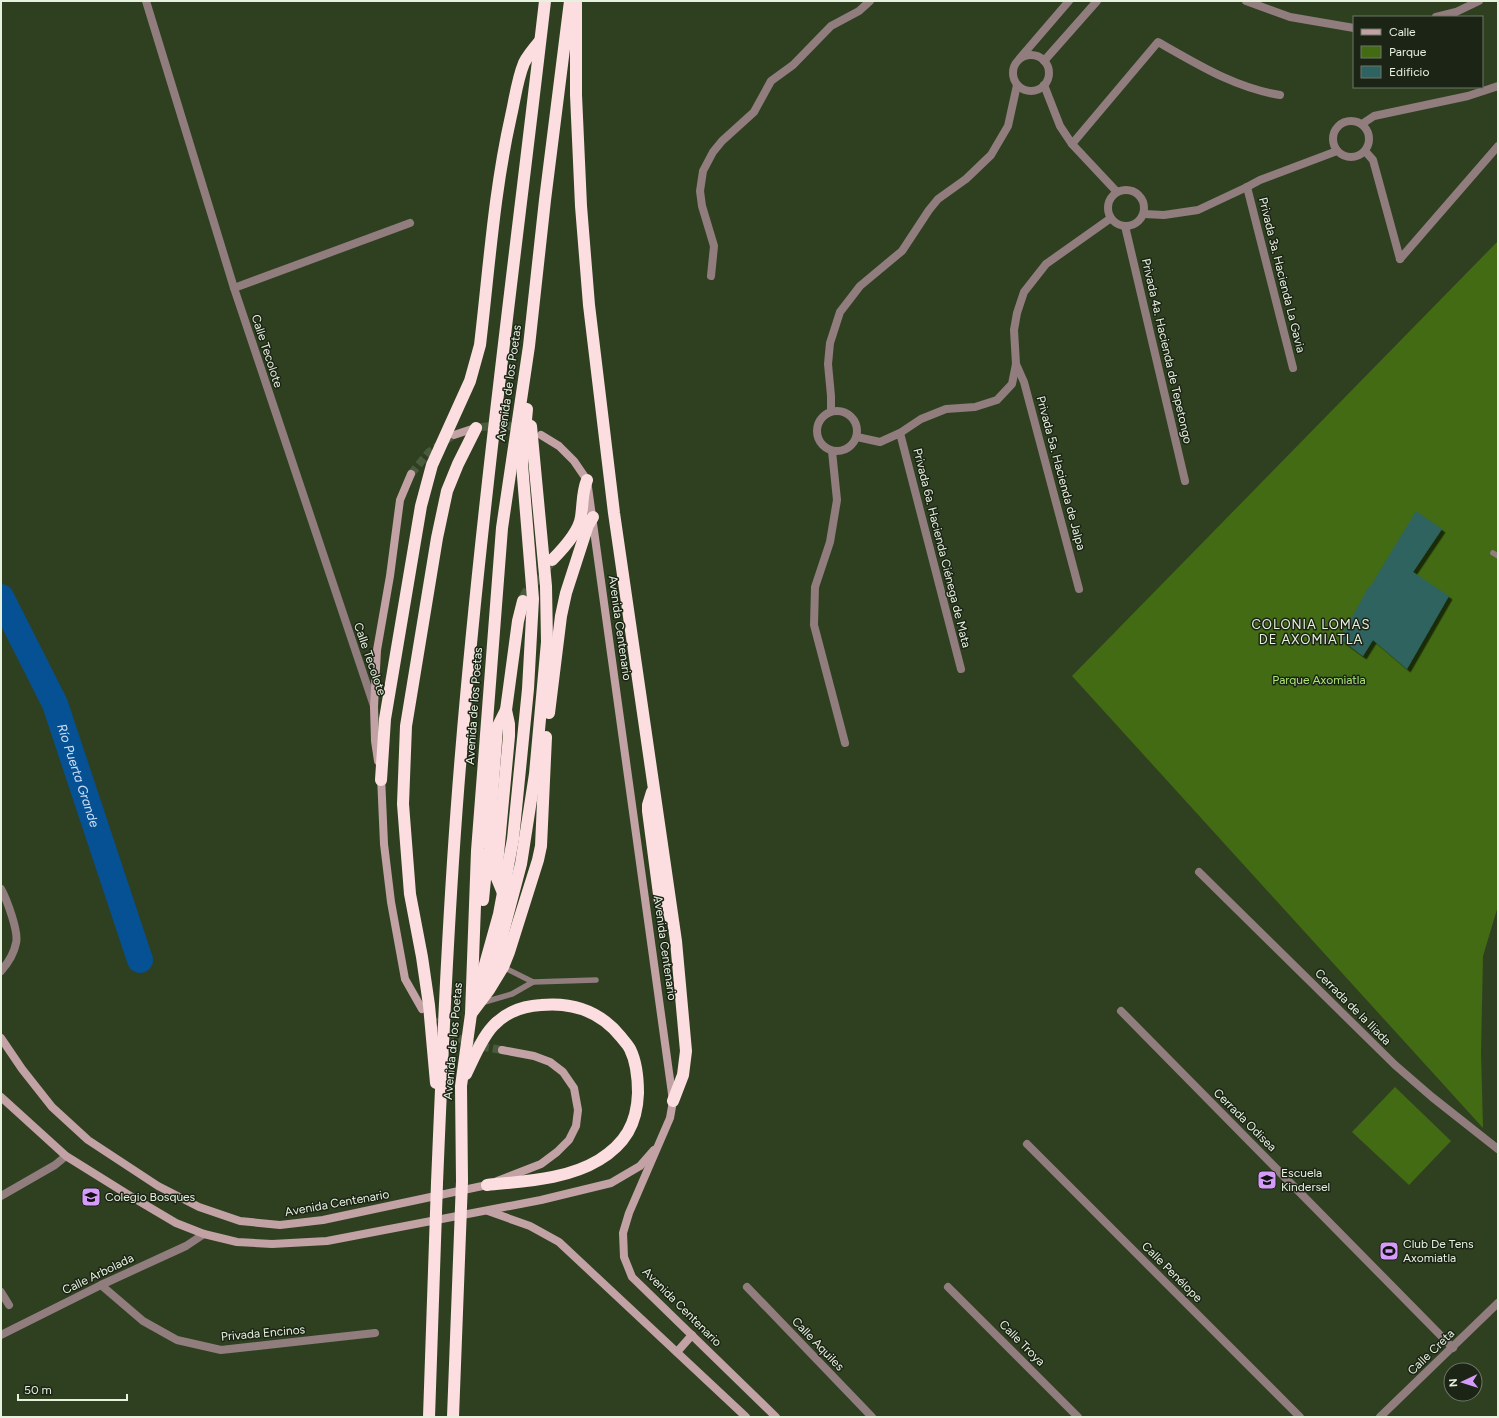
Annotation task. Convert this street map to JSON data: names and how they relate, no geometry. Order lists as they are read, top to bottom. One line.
{"streets":{"highway":["Avenida de los Poetas"],"main road":["Avenida Centenario"],"street":["Privada 3a. Hacienda La Gavia","Calle Tecolote","Privada 4a. Hacienda de Tepetongo","Privada 5a. Hacienda de Jalpa","Privada 6a. Hacienda Ciénega de Mata","Cerrada de la Iliada","Cerrada Odisea","Calle Penélope","Calle Arbolada","Privada Encinos","Calle Troya","Calle Aquiles","Calle Creta"]},"crossings":[["Cerrada Odisea","Calle Creta"],["Calle Arbolada","Privada Encinos"]],"districts":["COLONIA LOMAS DE AXOMIATLA"],"water":["Río Puerta Grande"],"parks":["Parque Axomiatla"],"places":{"school or university":["Escuela Kindersel","Colegio Bosques"],"sports":["Club De Tens Axomiatla"]},"legend":["Calle","Parque","Edificio"],"scale_bar":"50 m","north":"left"}
